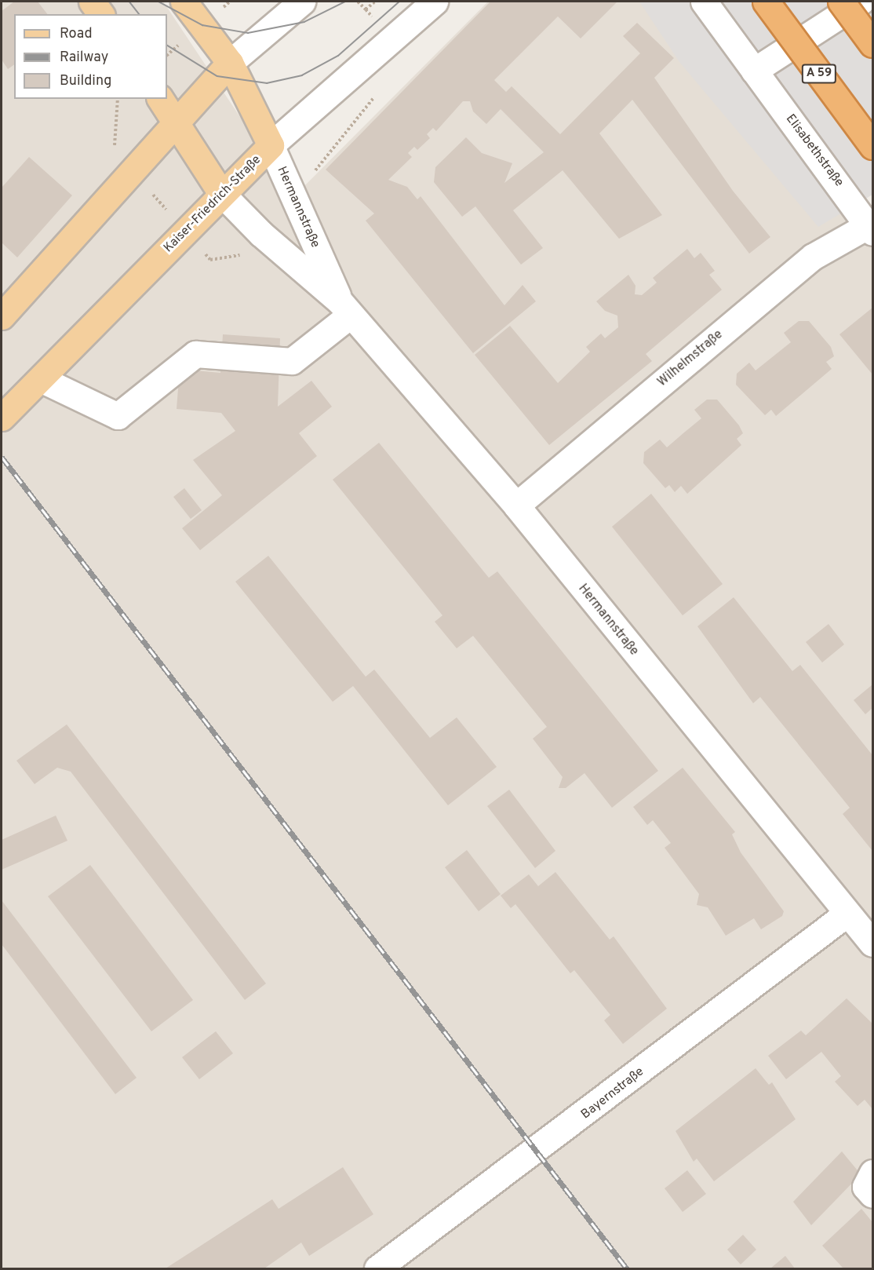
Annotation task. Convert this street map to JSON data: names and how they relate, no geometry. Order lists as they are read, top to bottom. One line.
{"streets":{"highway":["A 59"],"main road":["Kaiser-Friedrich-Straße","Hermannstraße"],"street":["Elisabethstraße","Wilhelmstraße","Bayernstraße"]},"crossings":[["Elisabethstraße","Wilhelmstraße"],["Kaiser-Friedrich-Straße","Hermannstraße"],["Hermannstraße","Wilhelmstraße"],["Hermannstraße","Bayernstraße"]],"legend":["Road","Railway","Building"]}
